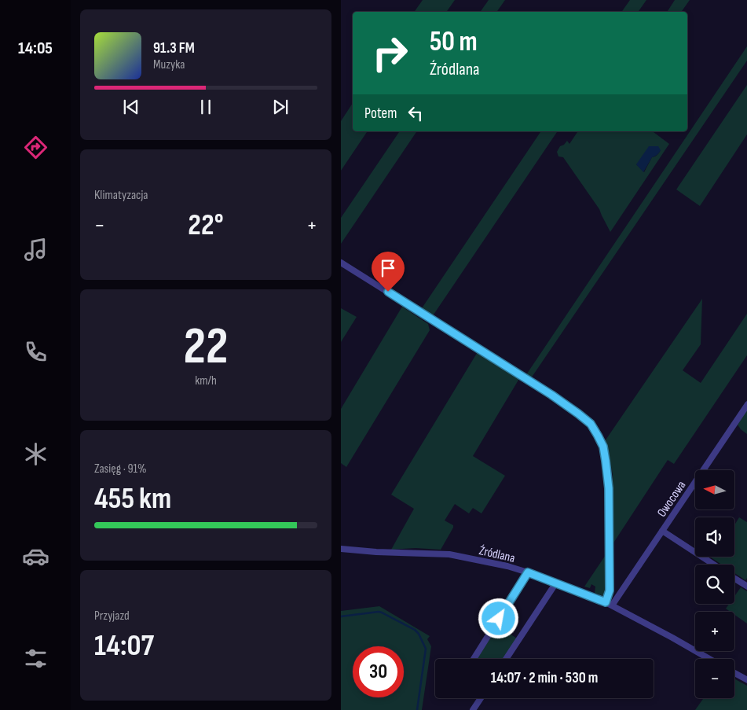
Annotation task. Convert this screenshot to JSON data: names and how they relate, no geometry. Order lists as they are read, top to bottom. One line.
{"streets":{"street":["Owocowa","Źródlana"]},"crossings":[["Owocowa","Źródlana"]],"north":"left","page":{"tabs":"14:05","turn":["50 m","Źródlana"],"song":["91.3 FM","Muzyka"],"then":"Potem","tile":["Klimatyzacja",["22","km/h"],["Zasięg · 91%","455 km"],["Przyjazd","14:07"]],"heat":["−","22°","+"],"map_buttons":["+","−"],"limit":"30","trip":"14:07 · 2 min · 530 m"}}
